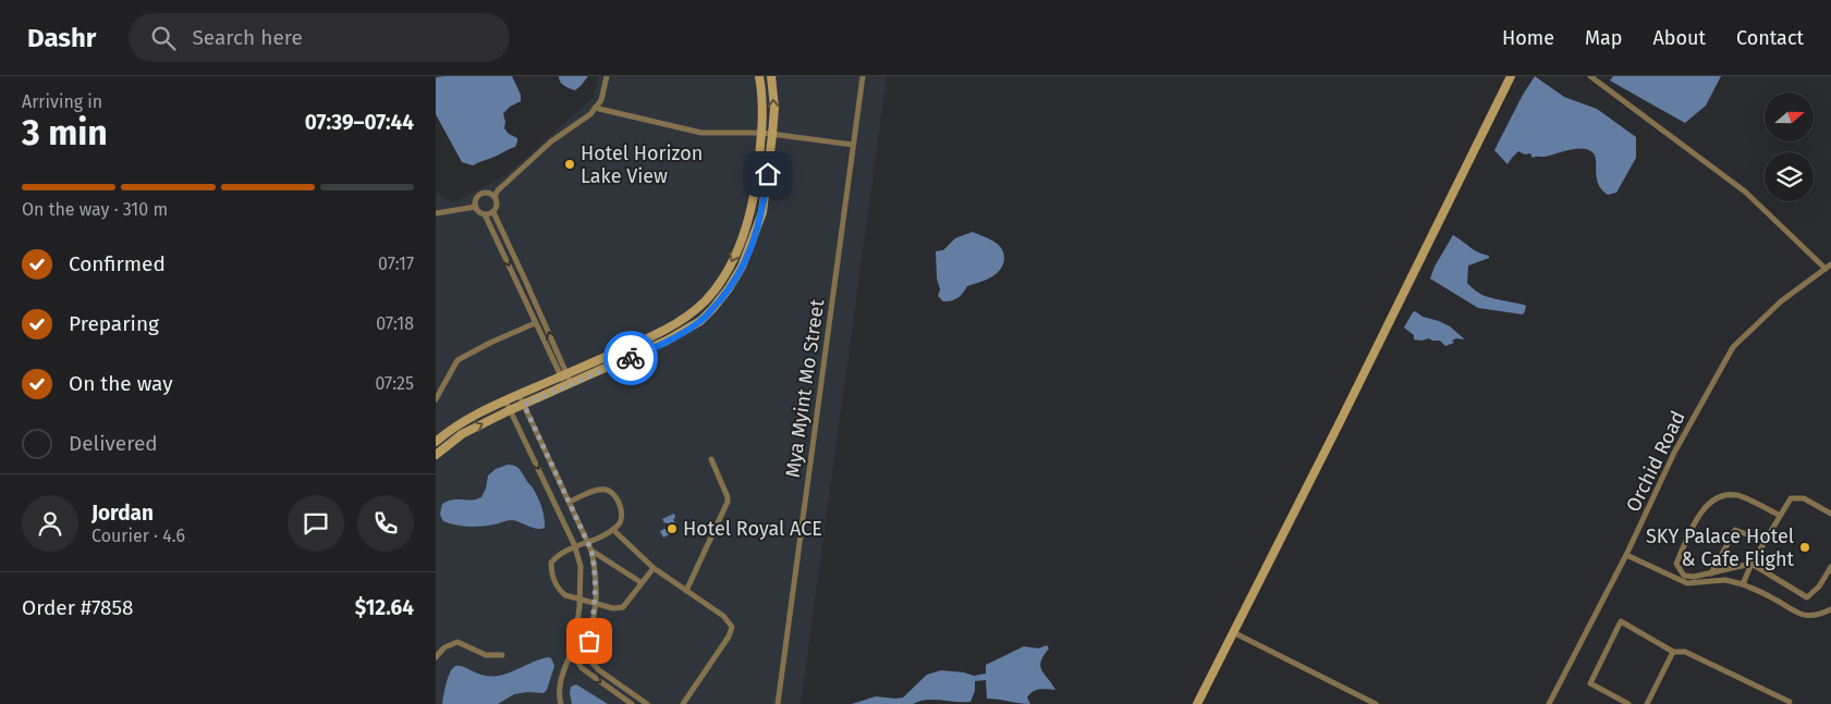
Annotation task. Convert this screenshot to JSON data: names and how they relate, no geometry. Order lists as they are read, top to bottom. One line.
{"streets":{"street":["Mya Myint Mo Street","Orchid Road"]},"places":["Hotel Horizon Lake View","Hotel Royal ACE","SKY Palace Hotel & Cafe Flight"],"north":"right","page":{"header":"Dashr","search":"Search here","nav":["Home","Map","About","Contact"],"heading":["3 min","Arriving in","07:39–07:44"],"panel":["Jordan","Courier · 4.6","Order #7858","$12.64"],"bar":"On the way · 310 m","list":[["Confirmed","07:17"],["Preparing","07:18"],["On the way","07:25"],"Delivered"]}}
